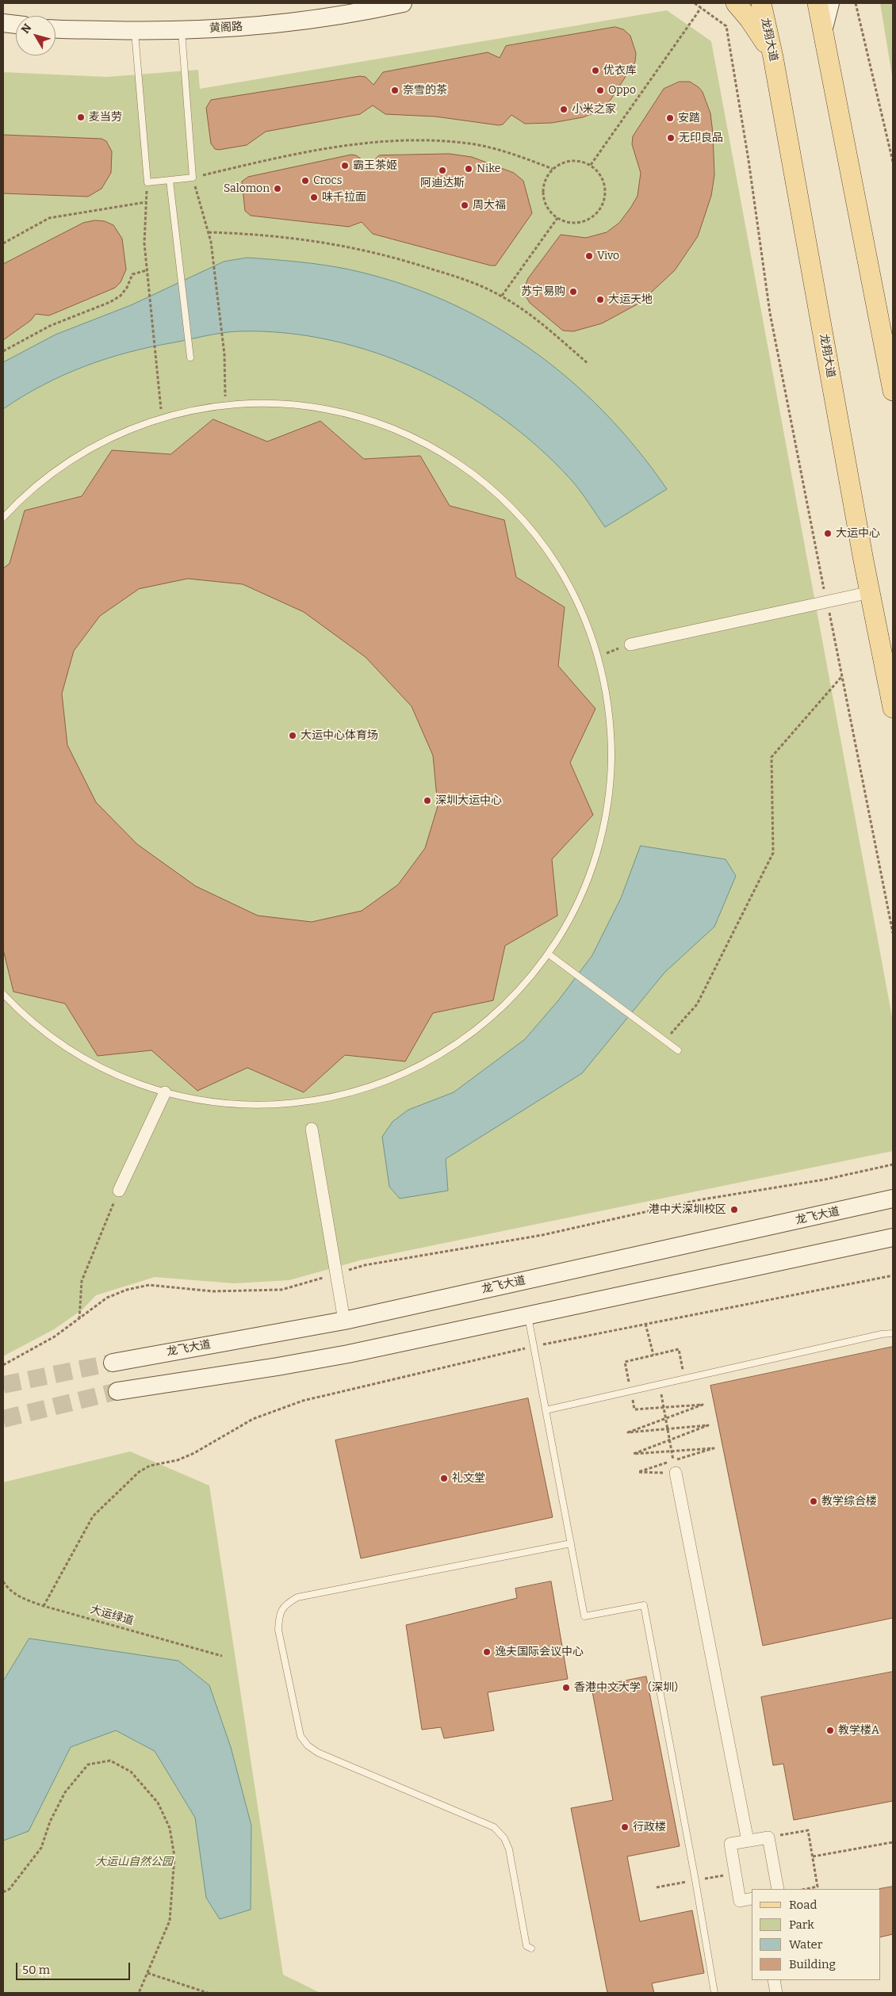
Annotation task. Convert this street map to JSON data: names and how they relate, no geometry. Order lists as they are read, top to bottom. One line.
{"streets":{"main road":["黄阁路","龙翔大道","龙飞大道"],"path":["大运绿道"]},"parks":["大运山自然公园"],"places":["优衣库","奈雪的茶","Oppo","小米之家","麦当劳","安踏","无印良品","霸王茶姬","Nike","阿迪达斯","Crocs","Salomon","味千拉面","周大福","Vivo","苏宁易购","大运天地","大运中心","大运中心体育场","深圳大运中心","港中大深圳校区","礼文堂","教学综合楼","逸夫国际会议中心","香港中文大学（深圳）","教学楼A","行政楼"],"legend":["Road","Park","Water","Building"],"scale_bar":"50 m","north":"top left"}
